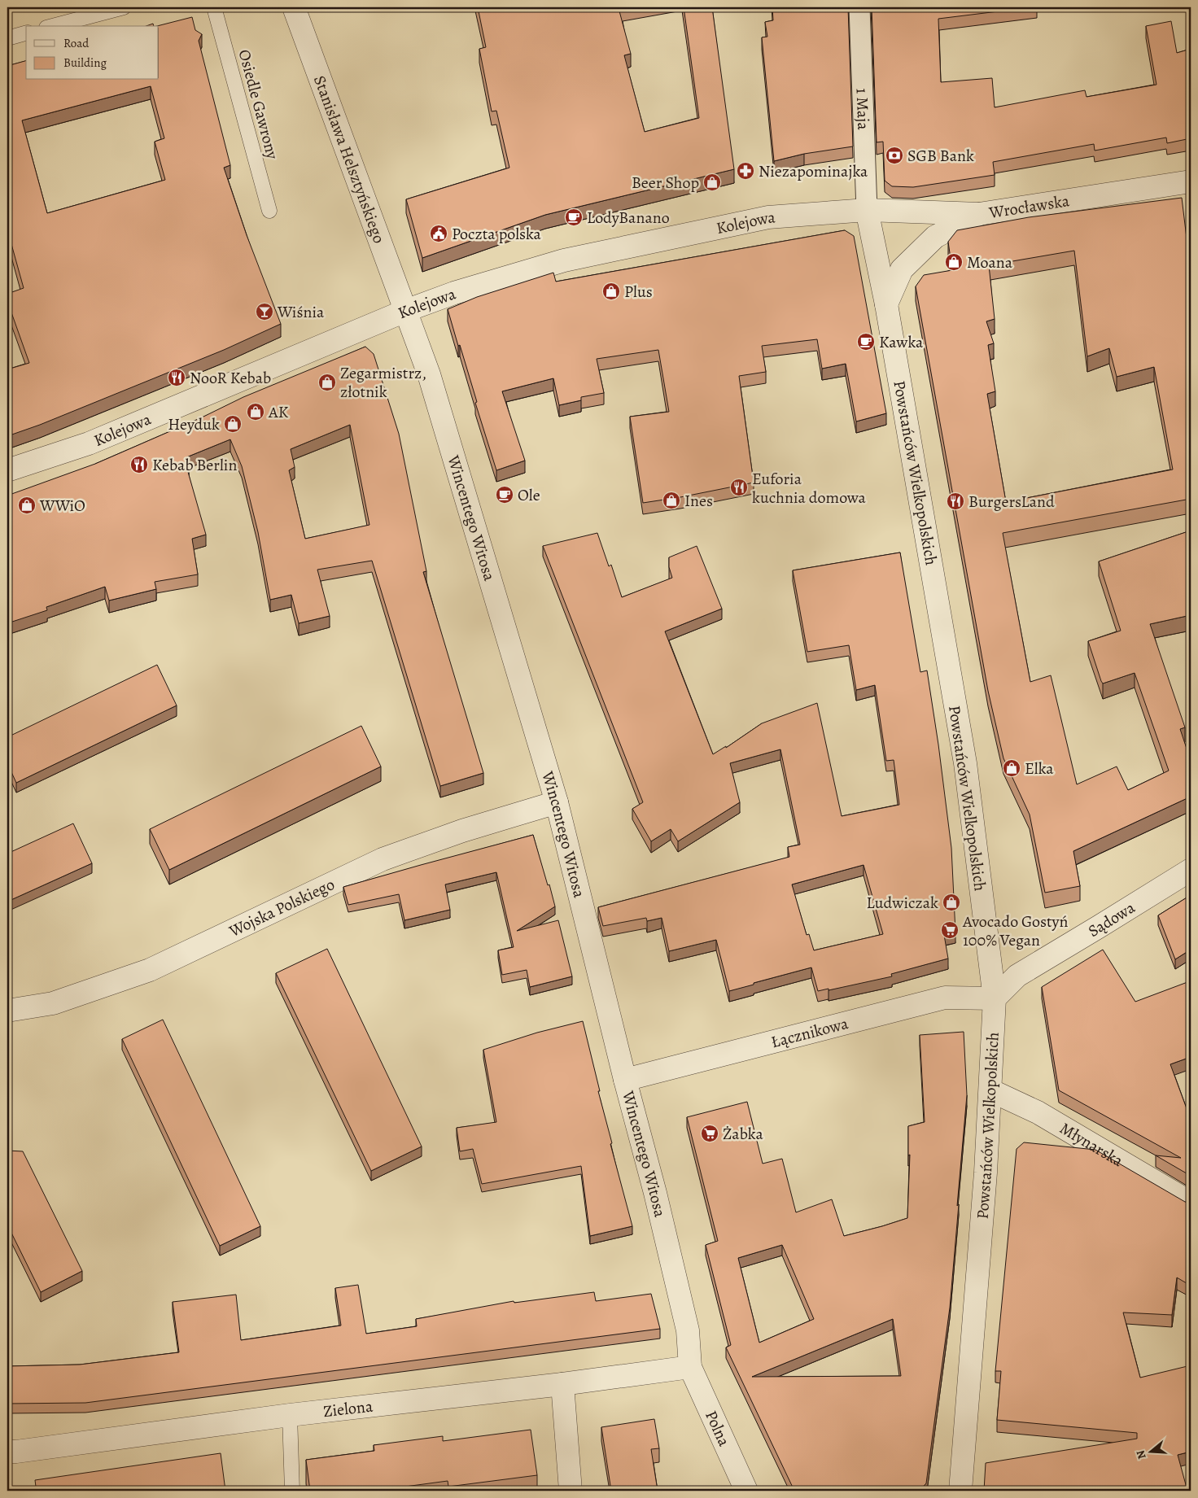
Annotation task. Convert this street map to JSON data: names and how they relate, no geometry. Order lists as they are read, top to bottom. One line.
{"streets":{"street":["1 Maja","Stanisława Helsztyńskiego","Wrocławska","Kolejowa","Powstańców Wielkopolskich","Wincentego Witosa","Wojska Polskiego","Sądowa","Łącznikowa","Młynarska","Zielona","Polna"],"lane":["Osiedle Gawrony"]},"crossings":[["1 Maja","Wrocławska"],["1 Maja","Kolejowa"],["1 Maja","Powstańców Wielkopolskich"],["Stanisława Helsztyńskiego","Kolejowa"],["Stanisława Helsztyńskiego","Wincentego Witosa"],["Wrocławska","Kolejowa"],["Wrocławska","Powstańców Wielkopolskich"],["Kolejowa","Powstańców Wielkopolskich"],["Kolejowa","Wincentego Witosa"],["Powstańców Wielkopolskich","Sądowa"],["Powstańców Wielkopolskich","Łącznikowa"],["Powstańców Wielkopolskich","Młynarska"],["Wincentego Witosa","Wojska Polskiego"],["Wincentego Witosa","Łącznikowa"],["Wincentego Witosa","Zielona"],["Wincentego Witosa","Polna"],["Sądowa","Łącznikowa"],["Zielona","Polna"]],"places":{"bank":["SGB Bank"],"pharmacy":["Niezapominajka"],"shop":["Beer Shop","Moana","Plus","Zegarmistrz, złotnik","AK","Heyduk","Ines","WWiO","Elka","Ludwiczak"],"cafe":["LodyBanano","Kawka","Ole"],"public building":["Poczta polska"],"bar":["Wiśnia"],"restaurant":["NooR Kebab","Kebab Berlin","Euforia kuchnia domowa","BurgersLand"],"supermarket":["Avocado Gostyń 100% Vegan","Żabka"]},"legend":["Road","Building"],"north":"left"}
